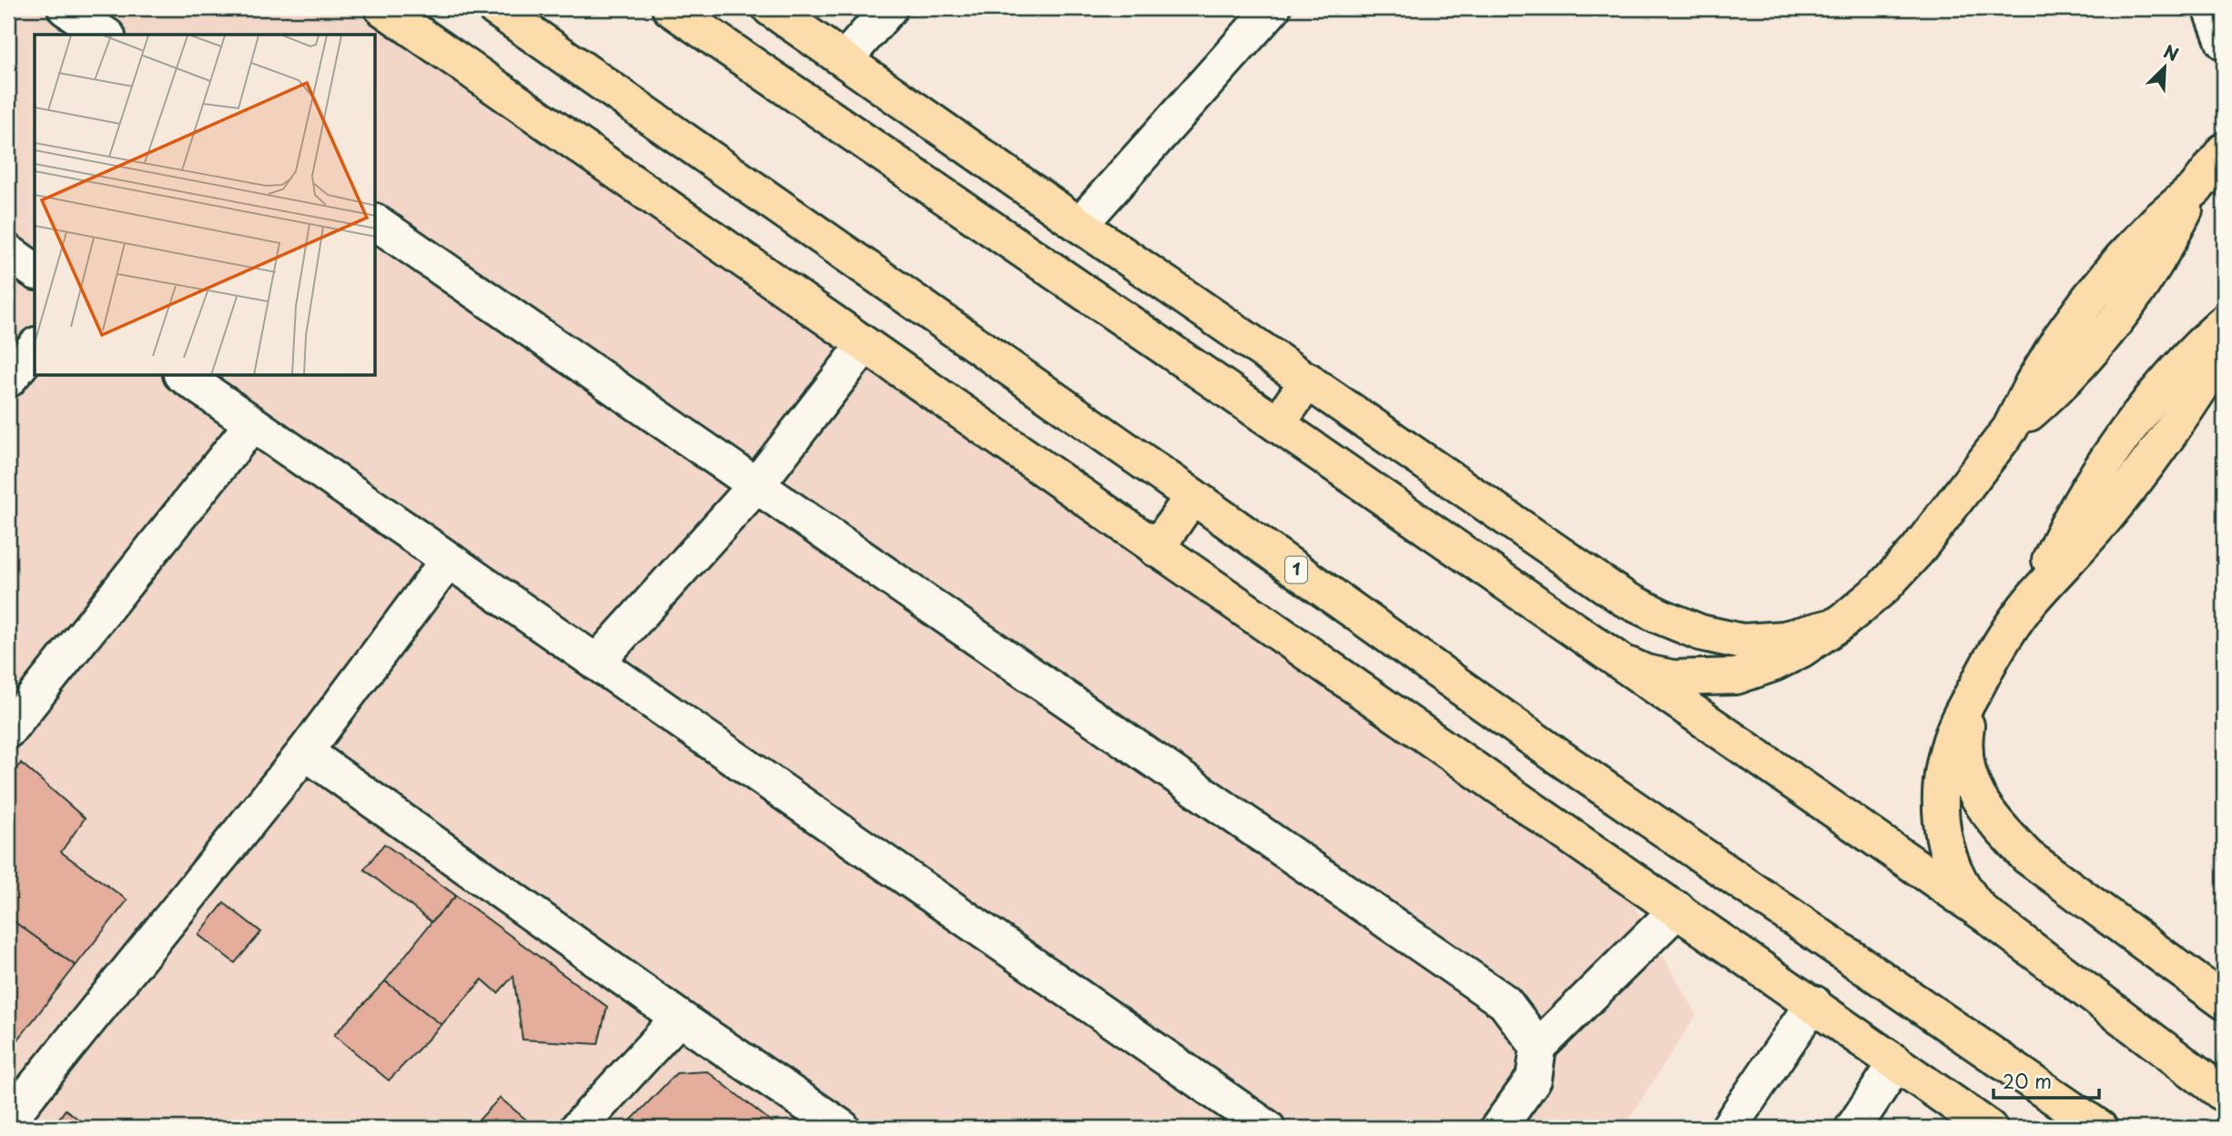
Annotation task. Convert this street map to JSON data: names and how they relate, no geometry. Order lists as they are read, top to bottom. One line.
{"streets":{"main road":["1"]},"scale_bar":"20 m","north":"top right"}
